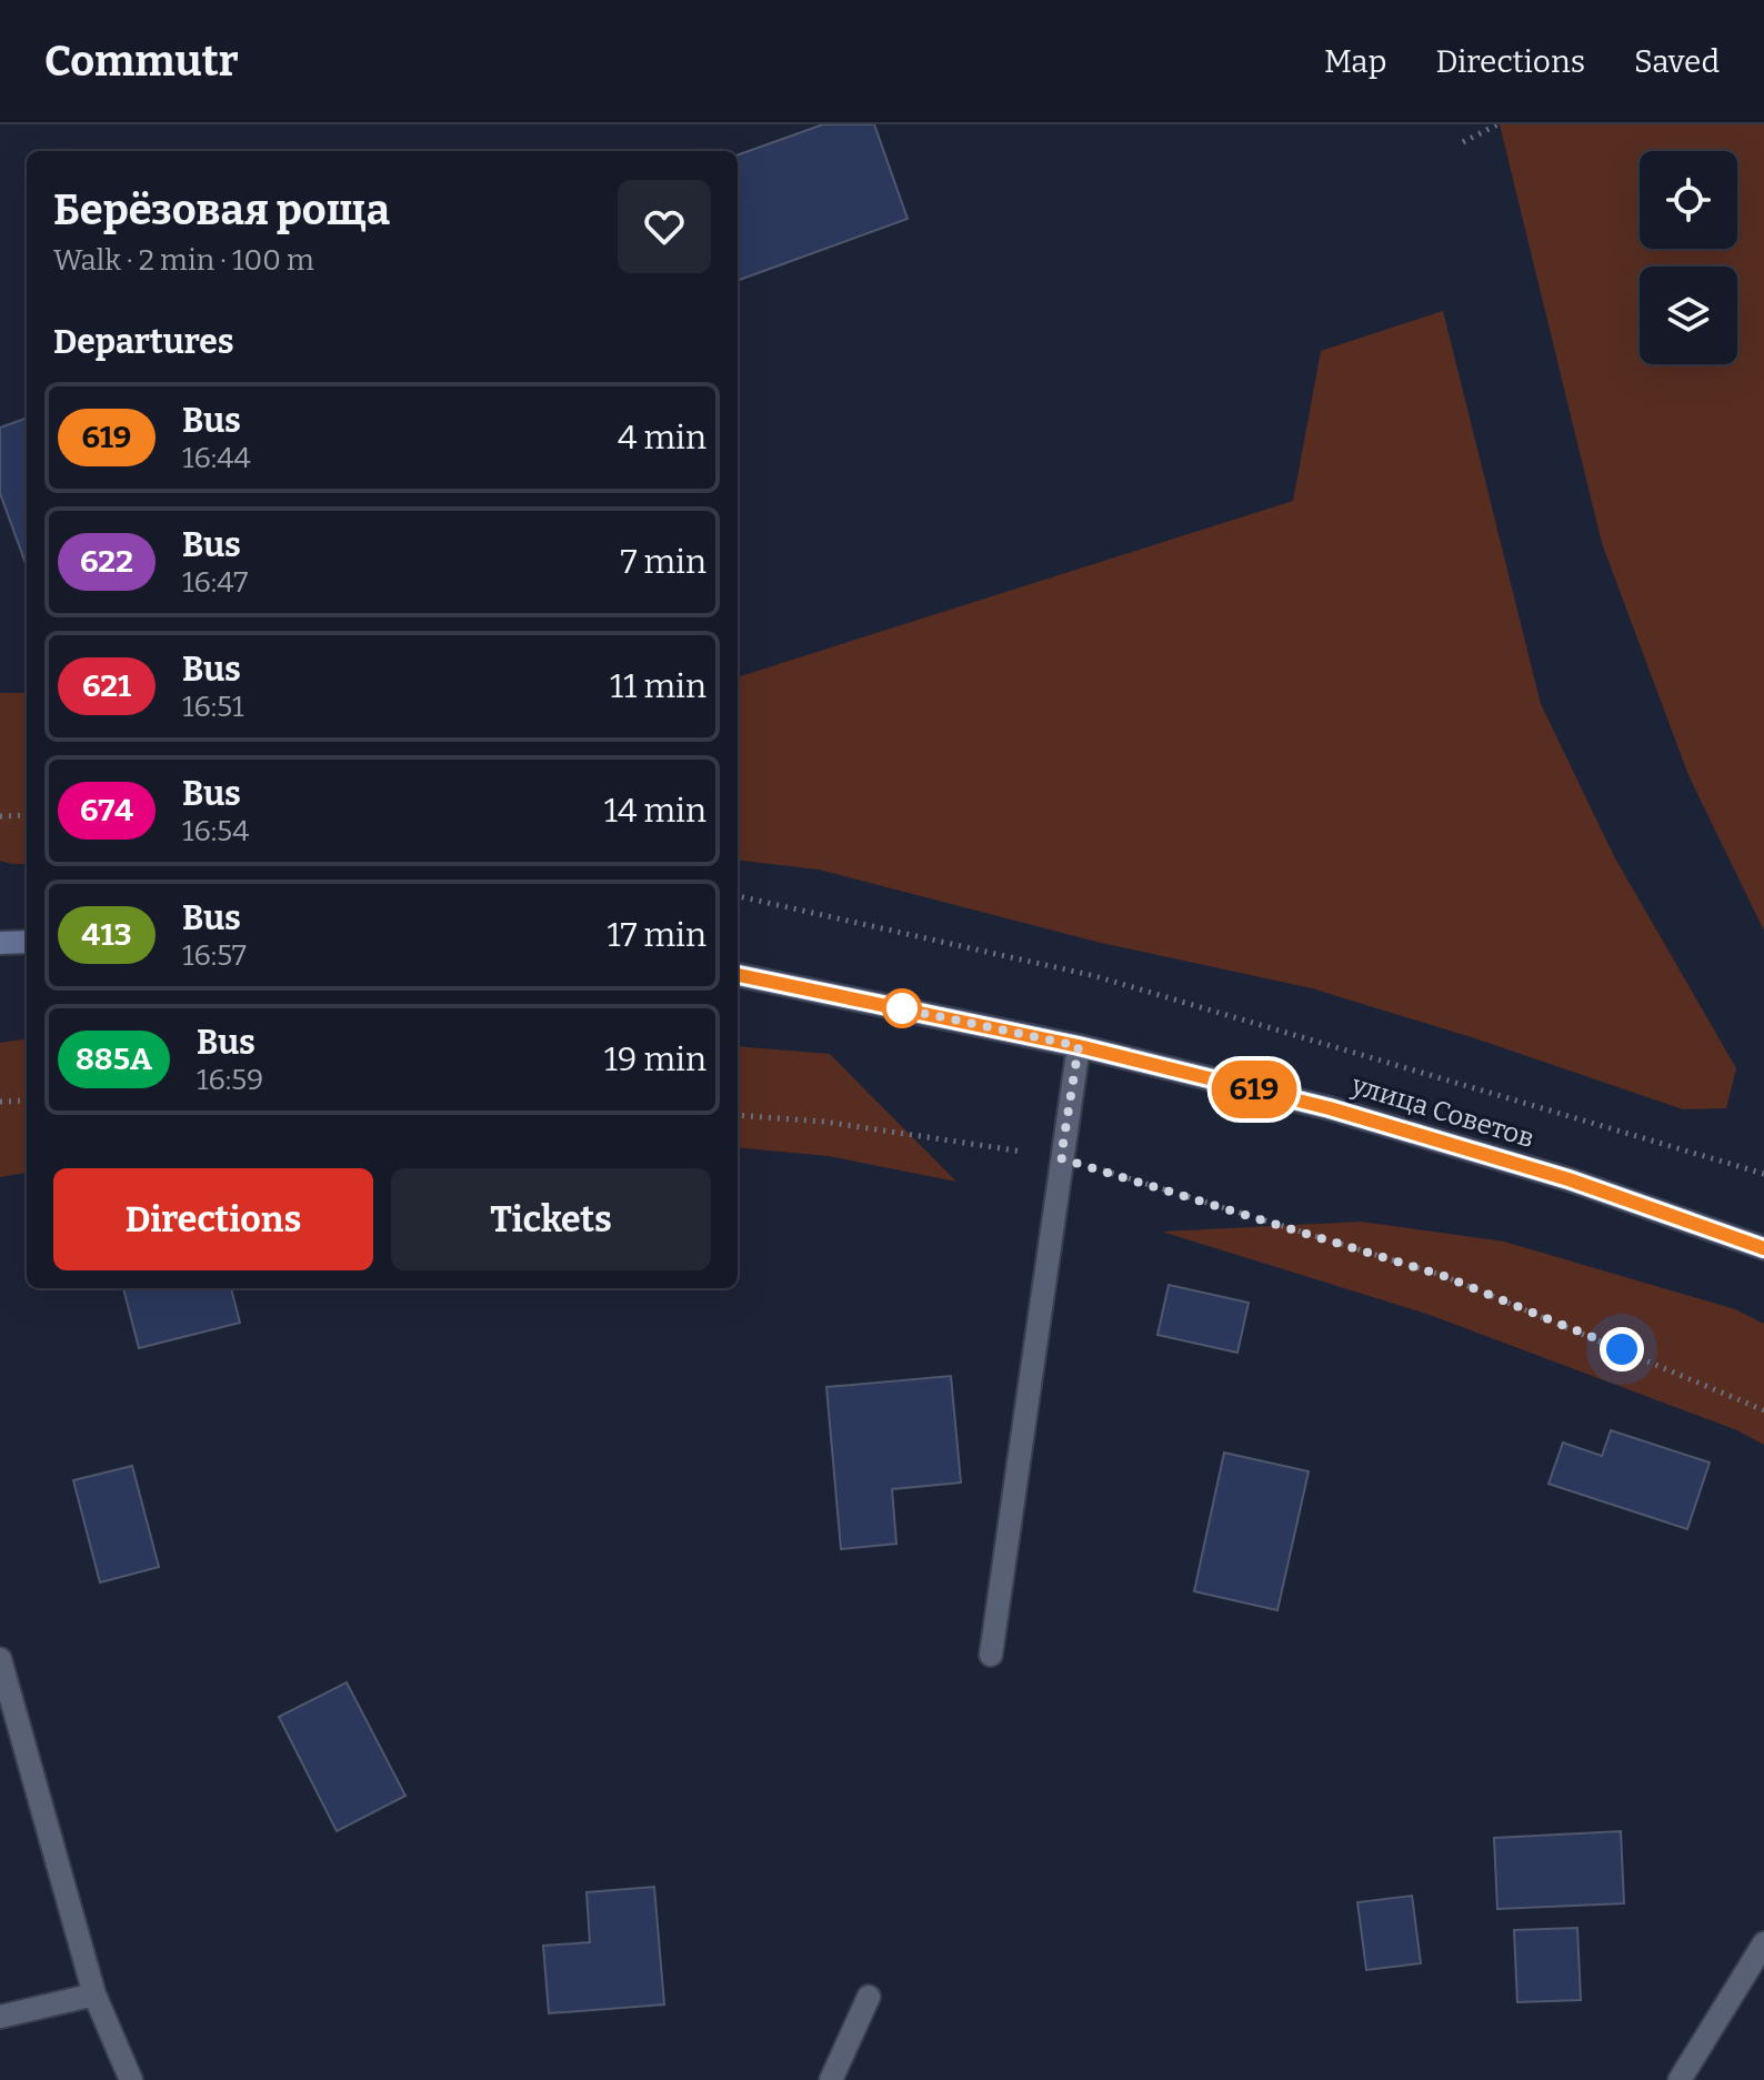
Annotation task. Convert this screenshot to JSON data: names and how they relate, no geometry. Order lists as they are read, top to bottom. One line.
{"streets":{"main road":["улица Советов"]},"lines":["bus line 619"],"page":{"header":"Commutr","nav":["Map","Directions","Saved"],"on_map":"619","heading":[["Берёзовая роща","Walk · 2 min · 100 m"],"Departures"],"list":[{"mark":"619","name":"Bus","note":"16:44","value":"4 min"},{"mark":"622","name":"Bus","note":"16:47","value":"7 min"},{"mark":"621","name":"Bus","note":"16:51","value":"11 min"},{"mark":"674","name":"Bus","note":"16:54","value":"14 min"},{"mark":"413","name":"Bus","note":"16:57","value":"17 min"},{"mark":"885А","name":"Bus","note":"16:59","value":"19 min"}],"buttons":["Directions","Tickets"]}}
